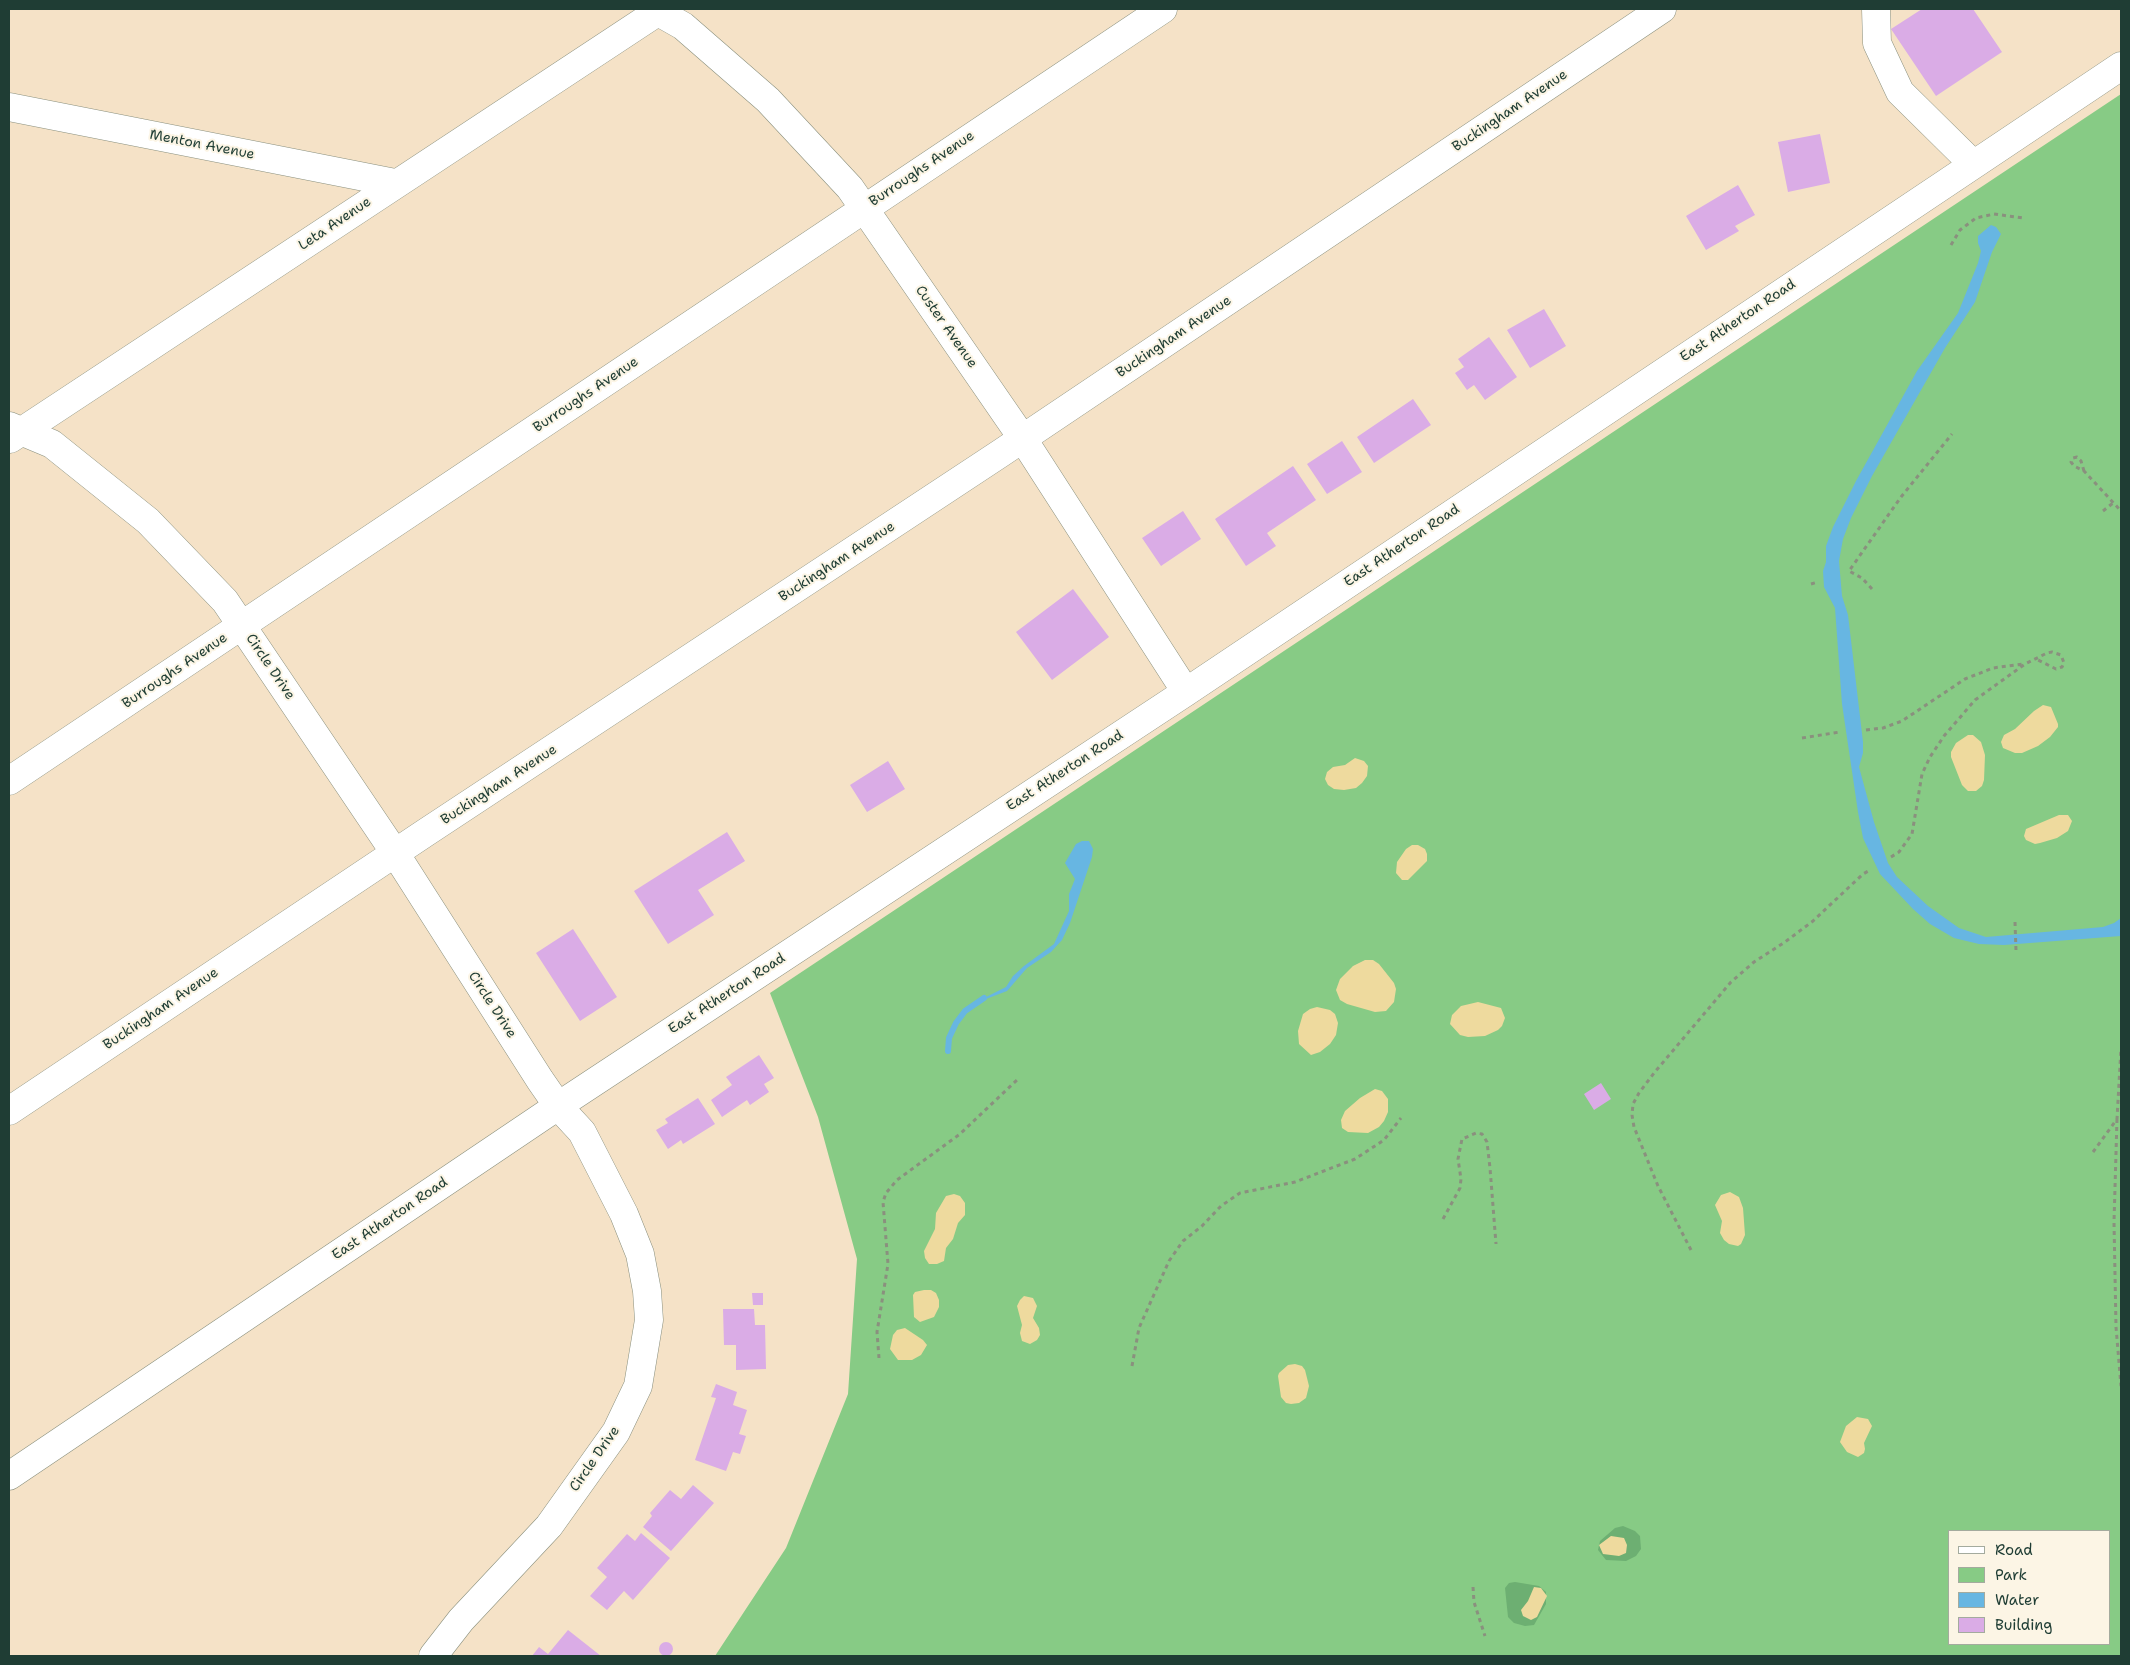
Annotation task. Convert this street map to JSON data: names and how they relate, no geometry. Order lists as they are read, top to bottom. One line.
{"streets":{"street":["Buckingham Avenue","Menton Avenue","Burroughs Avenue","Leta Avenue","East Atherton Road","Custer Avenue","Circle Drive"]},"crossings":[["Buckingham Avenue","Custer Avenue"],["Buckingham Avenue","Circle Drive"],["Menton Avenue","Leta Avenue"],["Burroughs Avenue","Custer Avenue"],["Burroughs Avenue","Circle Drive"],["Leta Avenue","Custer Avenue"],["Leta Avenue","Circle Drive"],["East Atherton Road","Custer Avenue"],["East Atherton Road","Circle Drive"]],"legend":["Road","Park","Water","Building"]}
